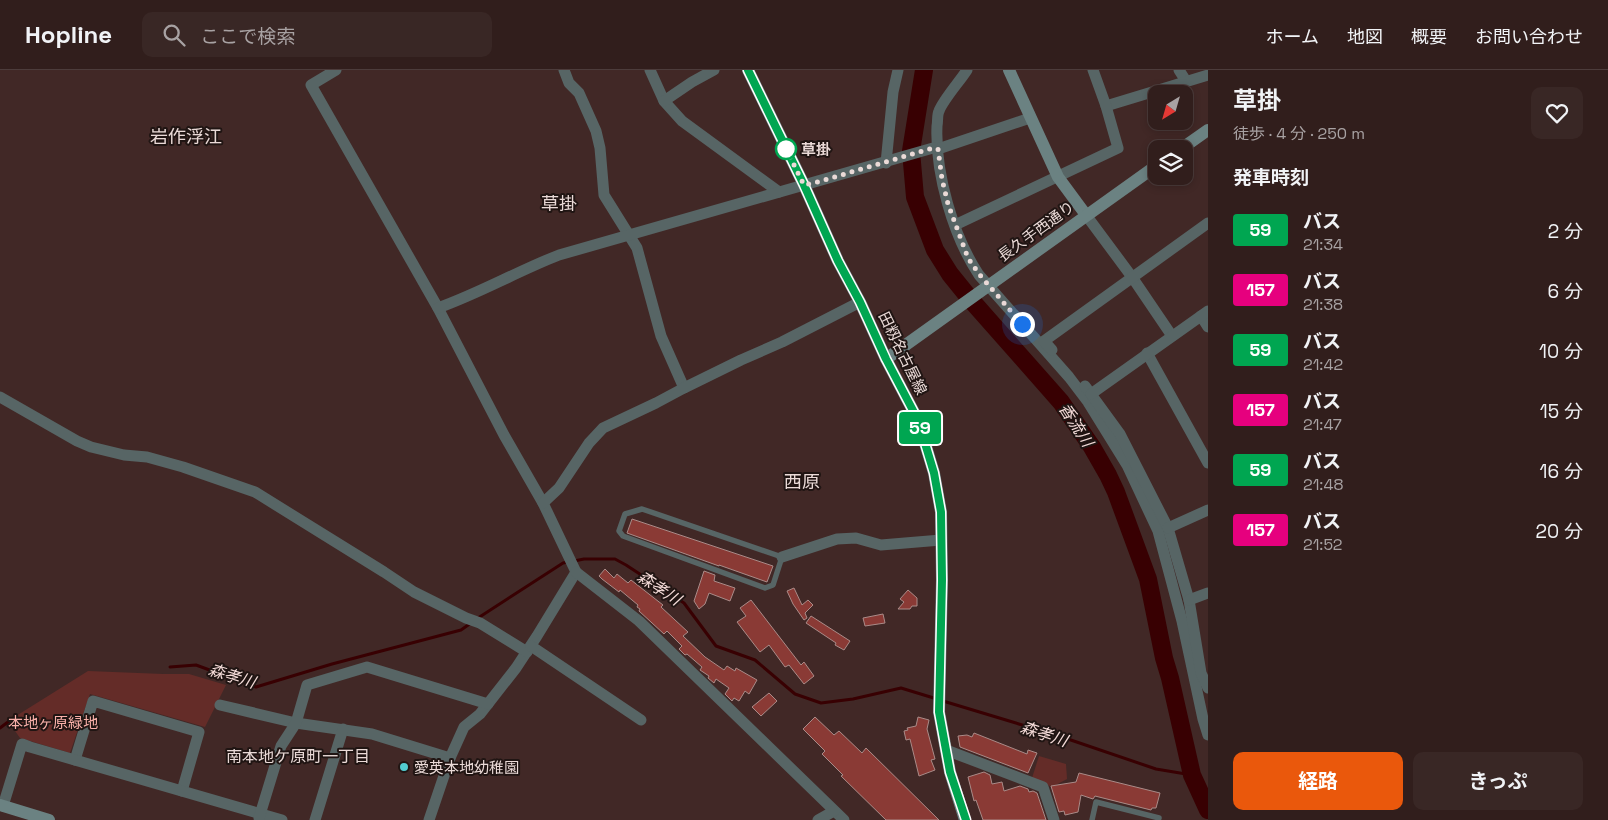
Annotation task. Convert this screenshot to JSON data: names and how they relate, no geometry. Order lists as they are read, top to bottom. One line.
{"streets":{"main road":["長久手西通り","田籾名古屋線"]},"crossings":[["長久手西通り","田籾名古屋線"]],"districts":["岩作浮江","草掛","西原","南本地ケ原町一丁目"],"water":["香流川","森孝川"],"parks":["本地ヶ原緑地"],"places":["草掛","愛英本地幼稚園"],"lines":["bus line 59"],"north":"bottom left","page":{"header":"Hopline","search":"ここで検索","nav":["ホーム","地図","概要","お問い合わせ"],"on_map":"59","heading":[["草掛","徒歩 · 4 分 · 250 m"],"発車時刻"],"list":[{"mark":"59","name":"バス","note":"21:34","value":"2 分"},{"mark":"157","name":"バス","note":"21:38","value":"6 分"},{"mark":"59","name":"バス","note":"21:42","value":"10 分"},{"mark":"157","name":"バス","note":"21:47","value":"15 分"},{"mark":"59","name":"バス","note":"21:48","value":"16 分"},{"mark":"157","name":"バス","note":"21:52","value":"20 分"}],"buttons":["経路","きっぷ"]}}
